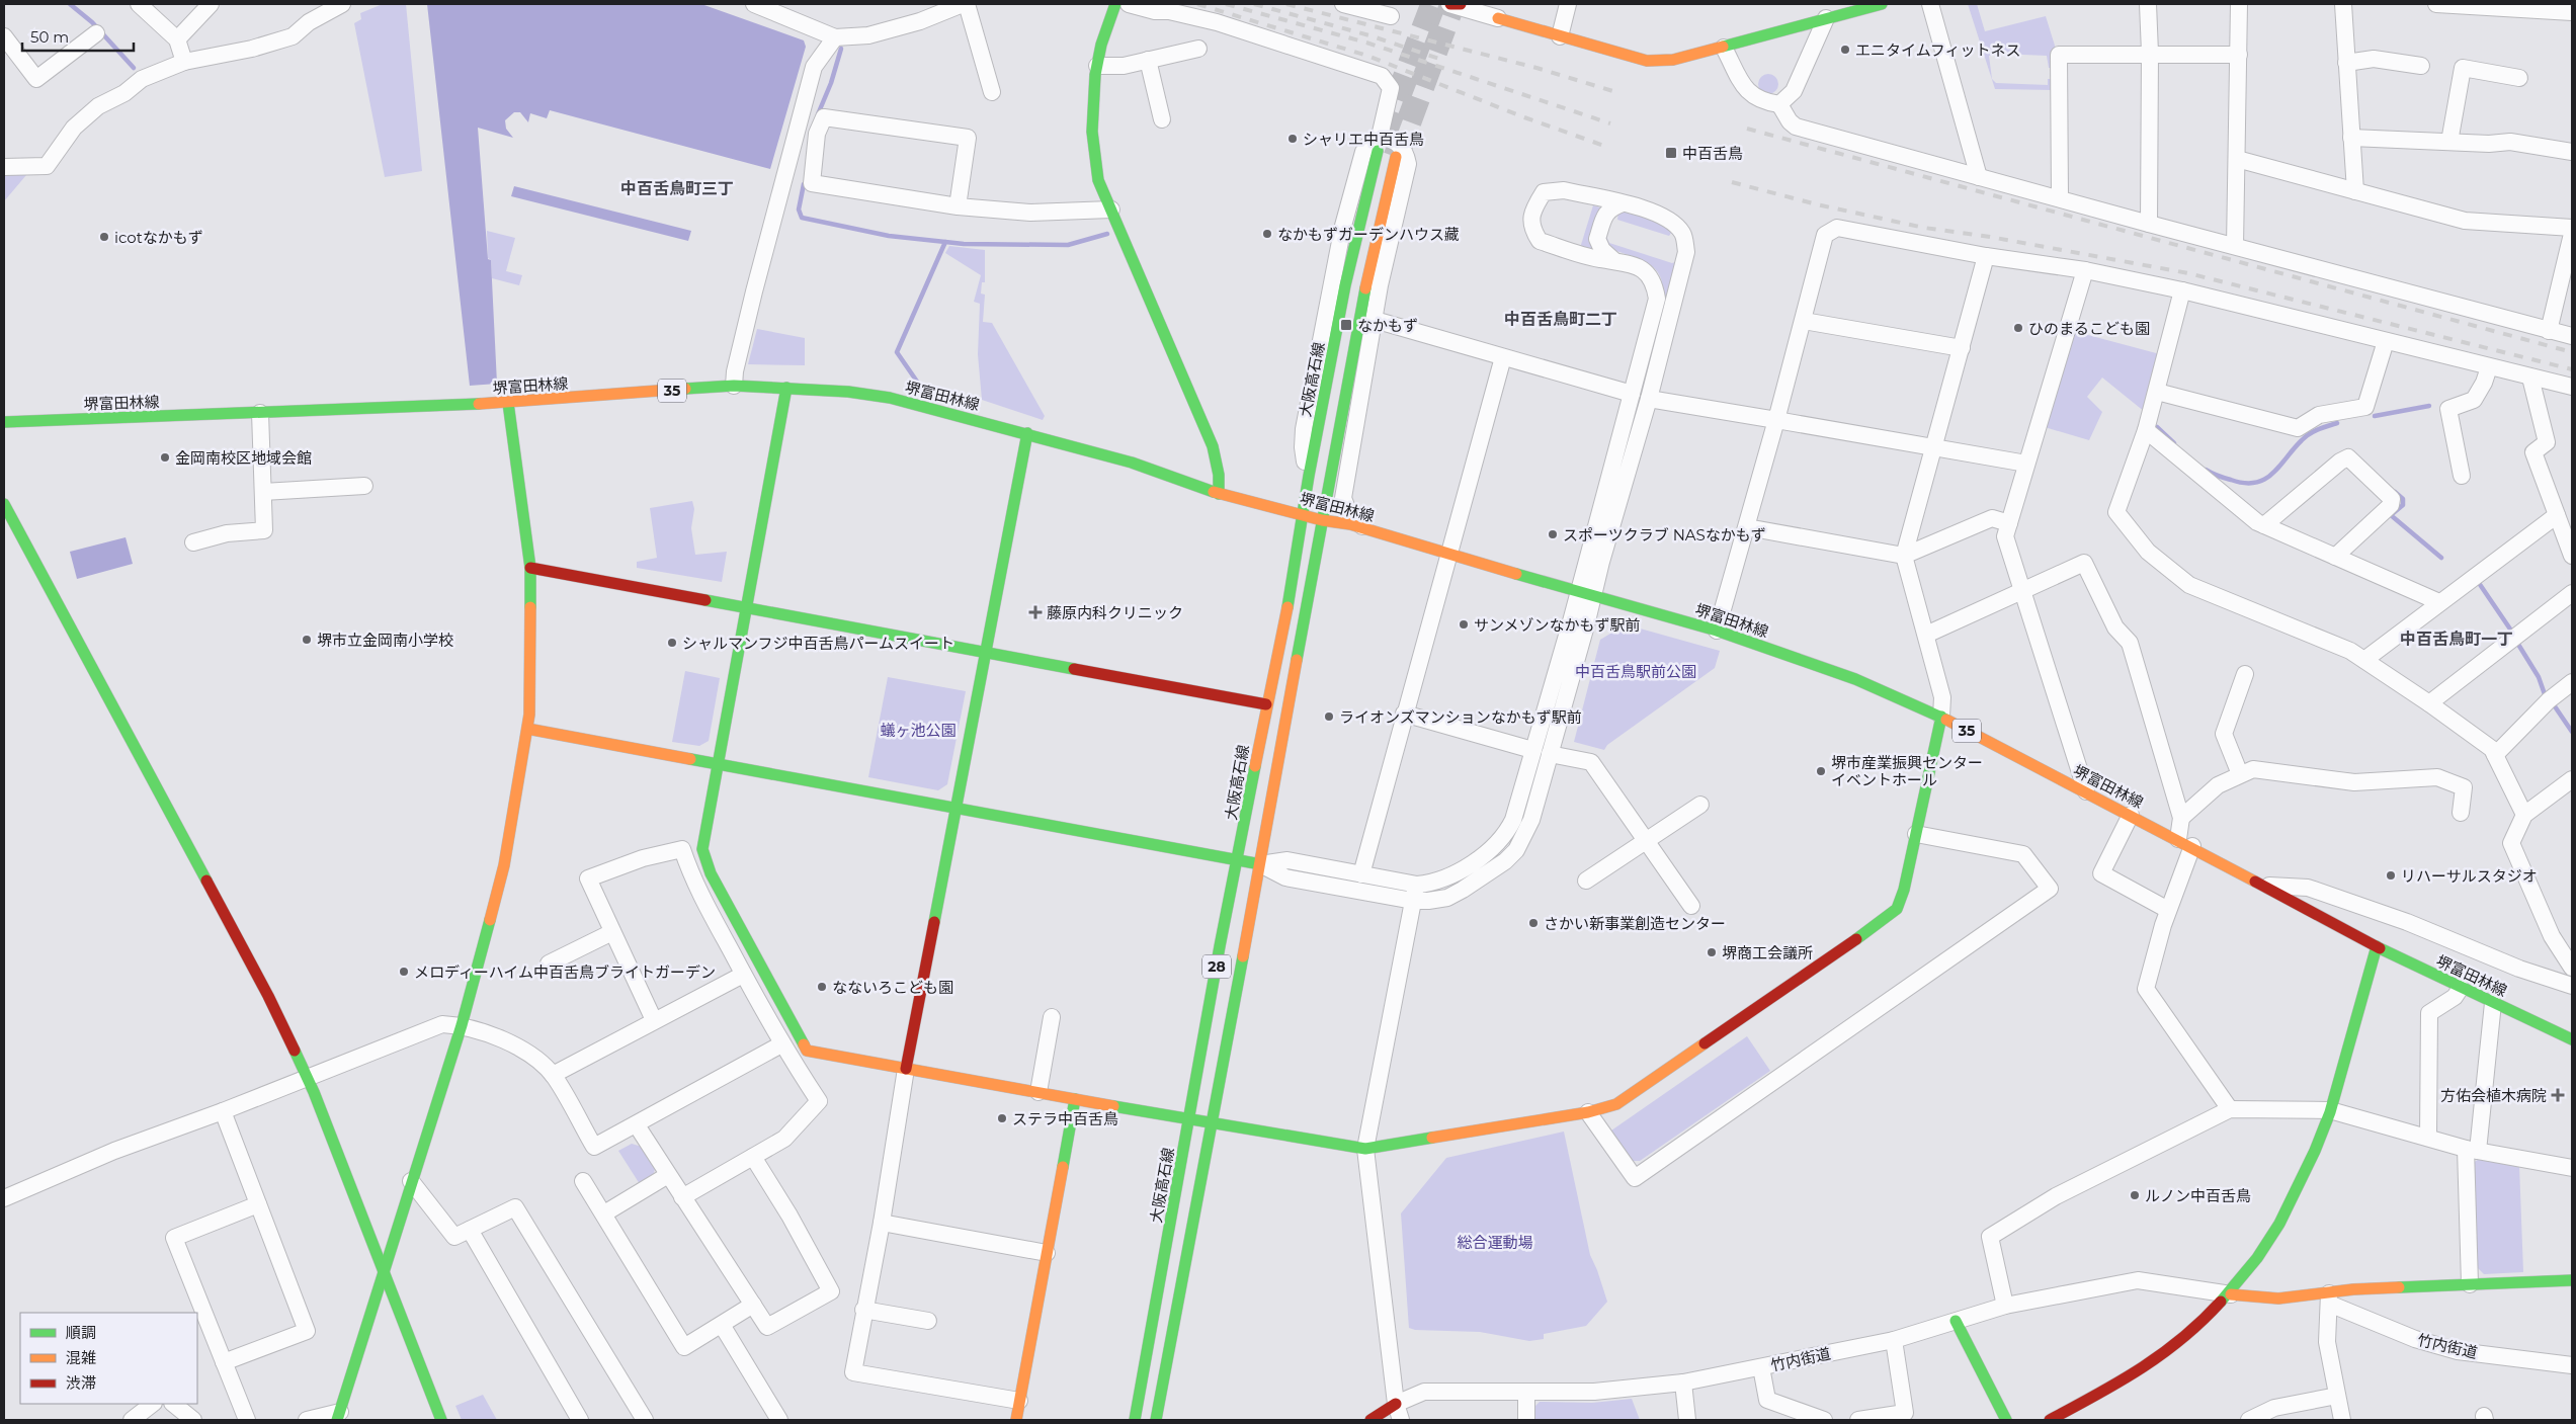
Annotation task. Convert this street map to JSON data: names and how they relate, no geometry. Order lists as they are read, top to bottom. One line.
{"streets":{"street":["大阪高石線","堺富田林線","35","28","竹内街道"]},"crossings":[["大阪高石線","堺富田林線"],["堺富田林線","28"]],"districts":["中百舌鳥町三丁","中百舌鳥町二丁","中百舌鳥町一丁"],"parks":["中百舌鳥駅前公園","蟻ヶ池公園","総合運動場"],"places":{"other":["エニタイムフィットネス","シャリエ中百舌鳥","なかもずガーデンハウス藏","icotなかもず","ひのまるこども園","金岡南校区地域会館","スポーツクラブ NASなかもず","サンメゾンなかもず駅前","堺市立金岡南小学校","シャルマンフジ中百舌鳥パームスイート","ライオンズマンションなかもず駅前","堺市産業振興センター イベントホール","リハーサルスタジオ","さかい新事業創造センター","堺商工会議所","メロディーハイム中百舌鳥ブライトガーデン","なないろこども園","ステラ中百舌鳥","ルノン中百舌鳥"],"transit":["中百舌鳥","なかもず"],"health":["藤原内科クリニック","方佑会植木病院"]},"legend":["順調","混雑","渋滞"],"scale_bar":"50 m"}
